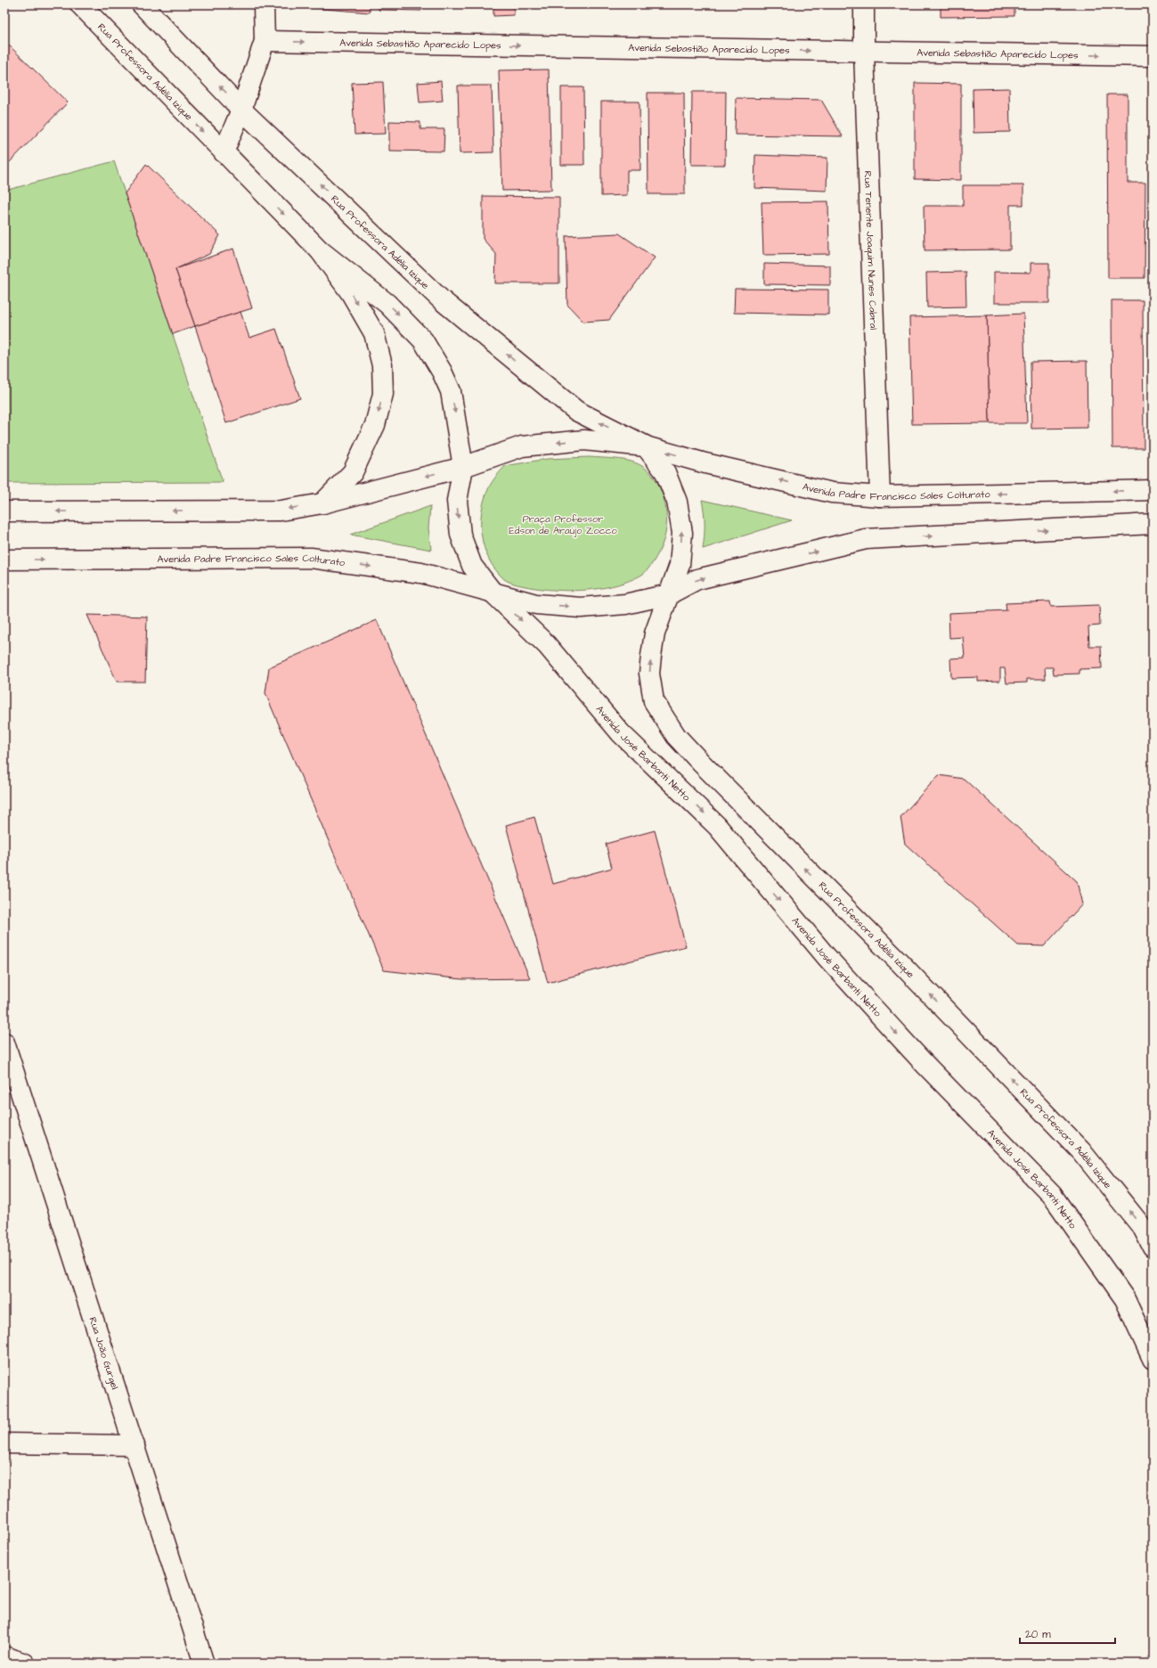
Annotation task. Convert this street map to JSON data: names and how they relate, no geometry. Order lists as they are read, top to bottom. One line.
{"streets":{"street":["Avenida Sebastião Aparecido Lopes","Rua Professora Adélia Izique","Rua Tenente Joaquim Nunes Cabral","Avenida Padre Francisco Sales Colturato","Avenida José Barbanti Netto","Rua João Gurgel"]},"crossings":[["Avenida Sebastião Aparecido Lopes","Rua Tenente Joaquim Nunes Cabral"],["Rua Professora Adélia Izique","Avenida Padre Francisco Sales Colturato"],["Rua Professora Adélia Izique","Avenida José Barbanti Netto"],["Rua Tenente Joaquim Nunes Cabral","Avenida Padre Francisco Sales Colturato"],["Avenida Padre Francisco Sales Colturato","Avenida José Barbanti Netto"]],"one_way":["Avenida Sebastião Aparecido Lopes","Avenida José Barbanti Netto"],"parks":["Praça Professor Edson de Araújo Zocco"],"scale_bar":"20 m"}
